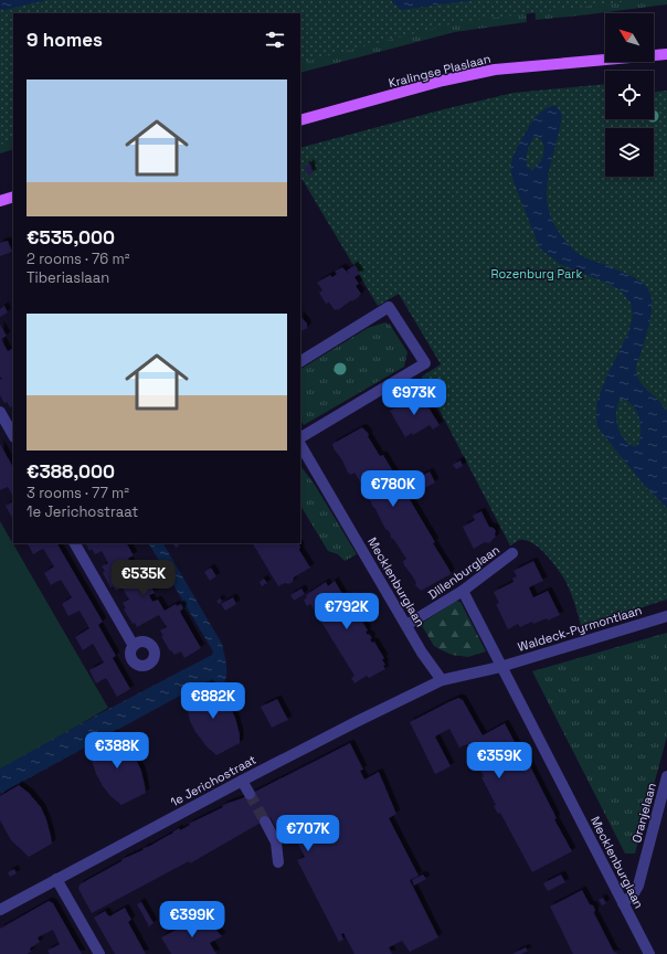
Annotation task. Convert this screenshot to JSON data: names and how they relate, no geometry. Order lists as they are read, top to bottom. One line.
{"streets":{"main road":["Kralingse Plaslaan"],"street":["Dillenburglaan","Mecklenburglaan","Waldeck-Pyrmontlaan","1e Jerichostraat","Oranjelaan"]},"crossings":[["Dillenburglaan","Mecklenburglaan"],["Mecklenburglaan","Waldeck-Pyrmontlaan"],["Mecklenburglaan","1e Jerichostraat"],["Mecklenburglaan","Oranjelaan"]],"parks":["Rozenburg Park"],"north":"top left","page":{"heading":"9 homes","list":[{"name":"€535,000","note":"2 rooms · 76 m² · Tiberiaslaan"},{"name":"€388,000","note":"3 rooms · 77 m² · 1e Jerichostraat"}],"price":["€973K","€780K","€535K","€792K","€882K","€388K","€359K","€707K","€399K"]}}
